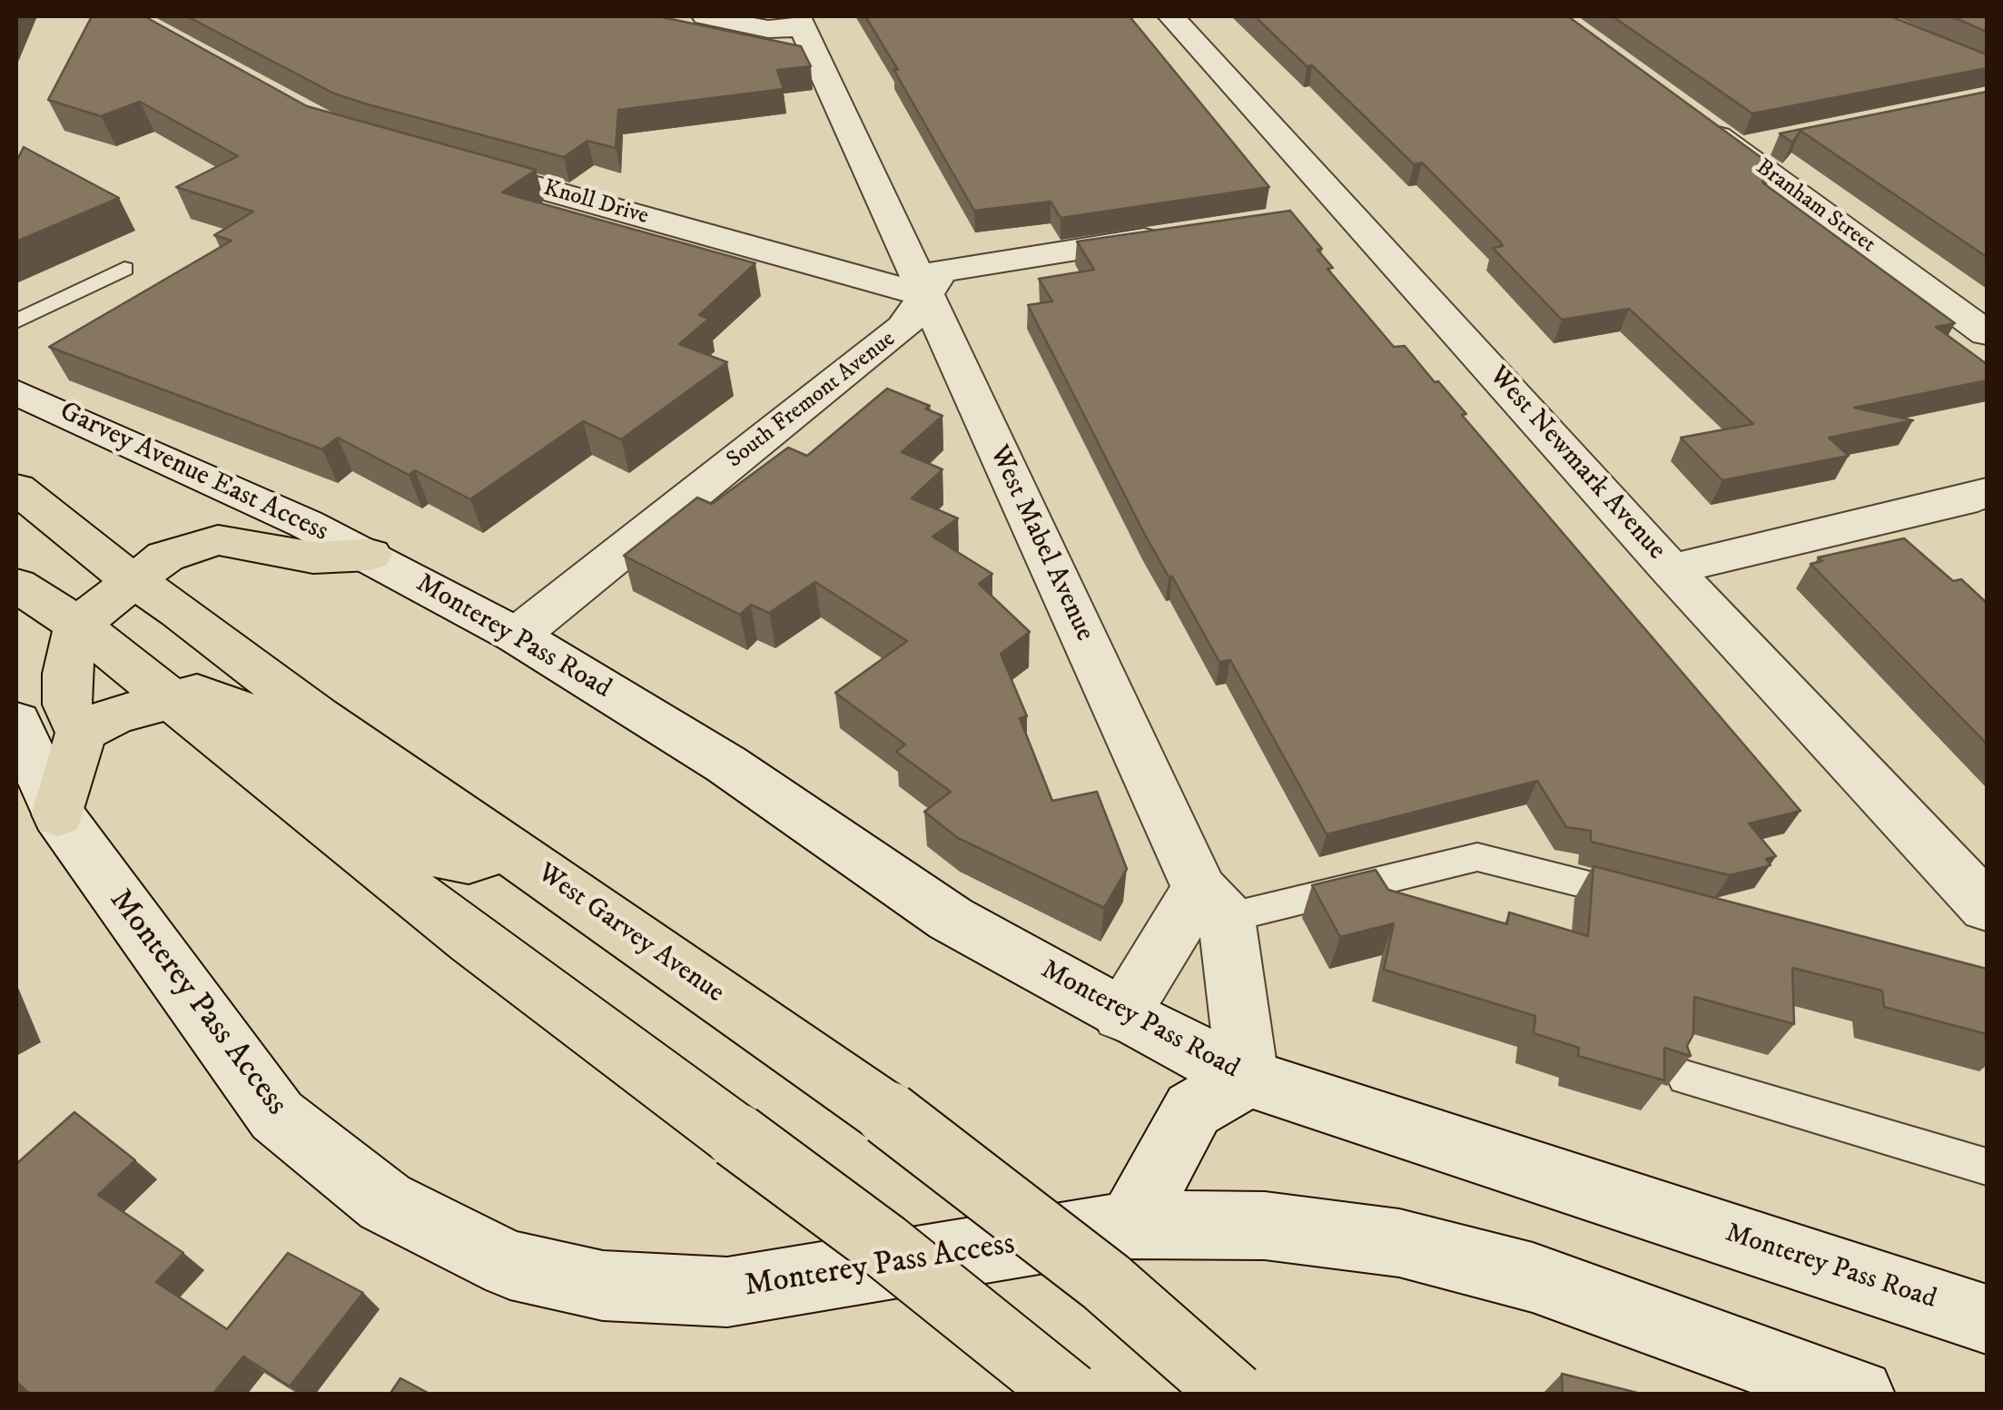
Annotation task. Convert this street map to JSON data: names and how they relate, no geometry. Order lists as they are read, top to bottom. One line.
{"streets":{"main road":["West Garvey Avenue"],"street":["Knoll Drive","Branham Street","South Fremont Avenue","West Newmark Avenue","Garvey Avenue East Access","West Mabel Avenue","Monterey Pass Road","Monterey Pass Access"]},"crossings":[["Knoll Drive","South Fremont Avenue"],["Knoll Drive","West Mabel Avenue"],["South Fremont Avenue","West Mabel Avenue"],["South Fremont Avenue","Monterey Pass Road"],["Garvey Avenue East Access","Monterey Pass Road"],["West Mabel Avenue","Monterey Pass Road"]]}
